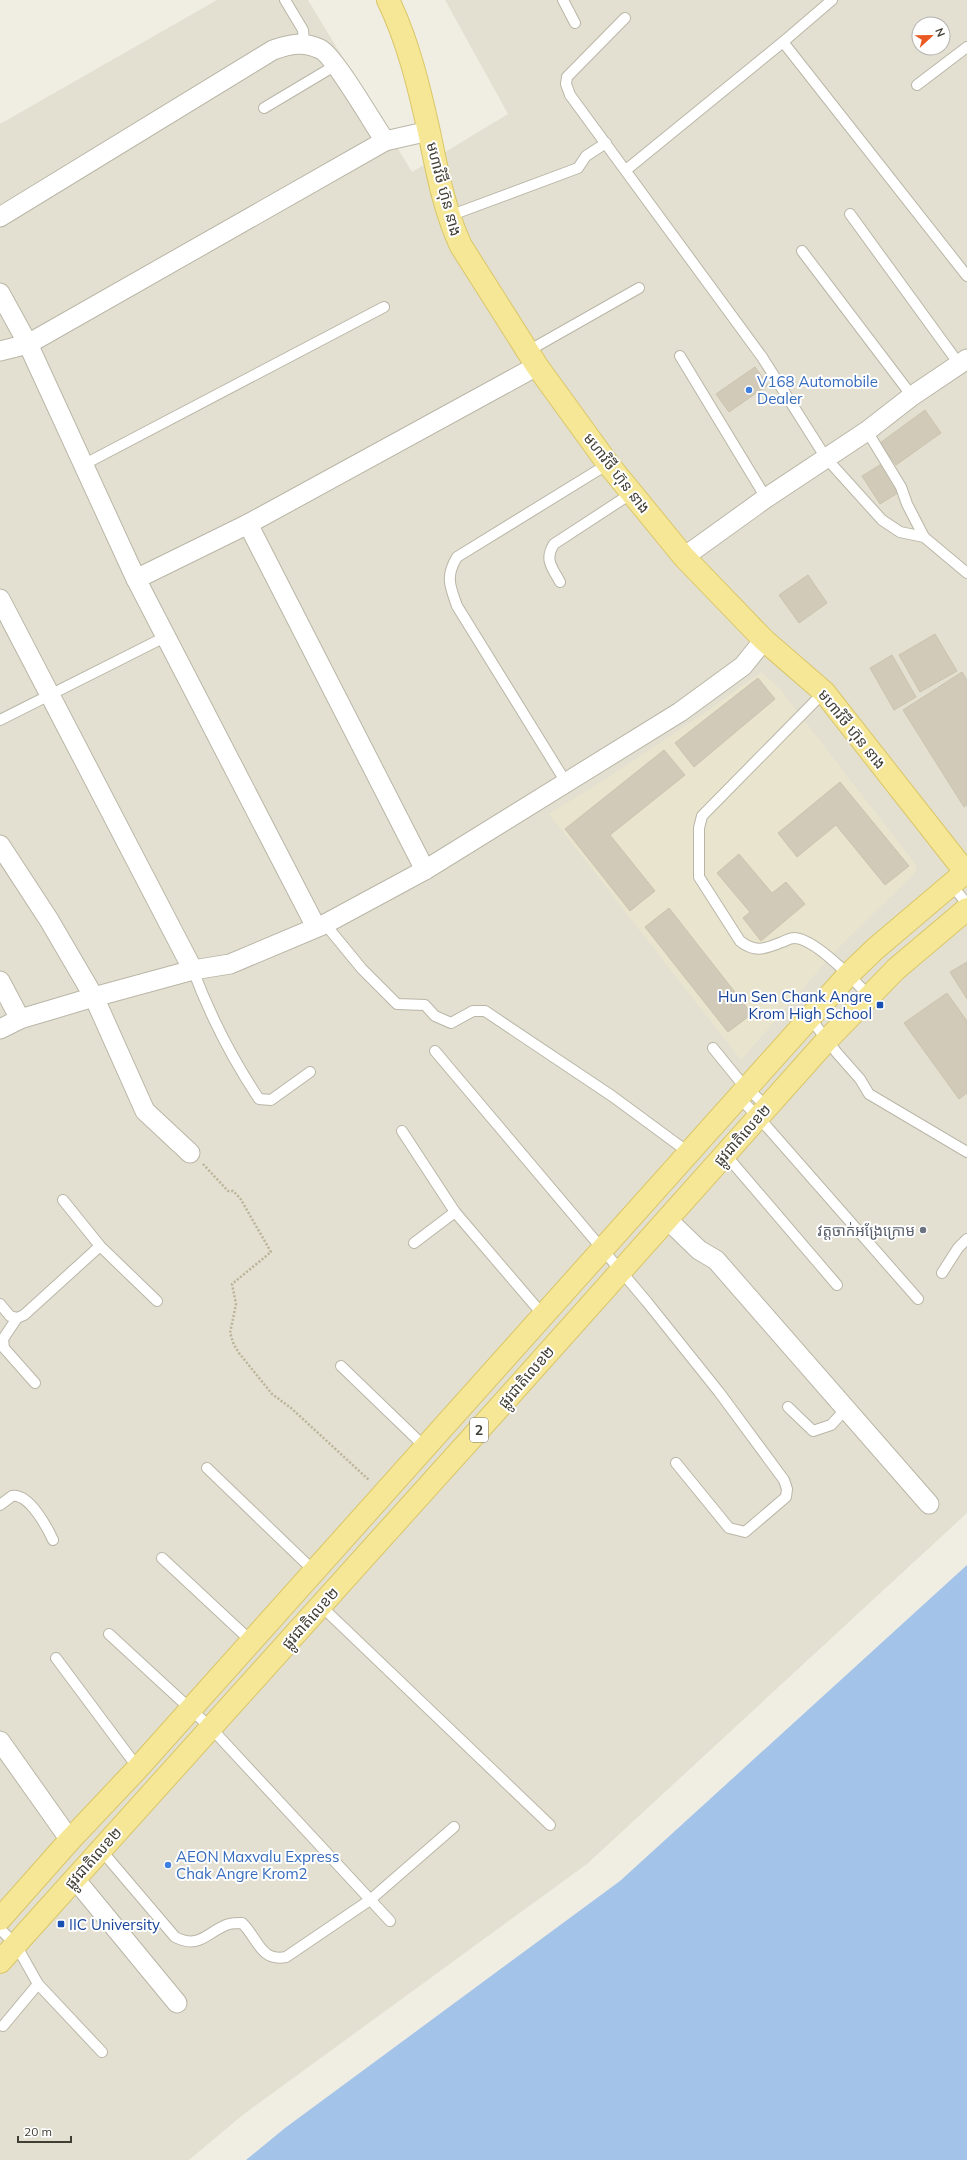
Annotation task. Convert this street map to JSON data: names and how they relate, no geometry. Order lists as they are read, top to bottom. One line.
{"streets":{"main road":["មហាវិថី ហ៊ុន នាង","ផ្លូវជាតិលេខ២","2"]},"crossings":[["មហាវិថី ហ៊ុន នាង","ផ្លូវជាតិលេខ២"]],"places":{"other":["V168 Automobile Dealer","វត្តចាក់អង្រែក្រោម","AEON Maxvalu Express Chak Angre Krom2"],"transit":["Hun Sen Chank Angre Krom High School","IIC University"]},"scale_bar":"20 m","north":"right"}
